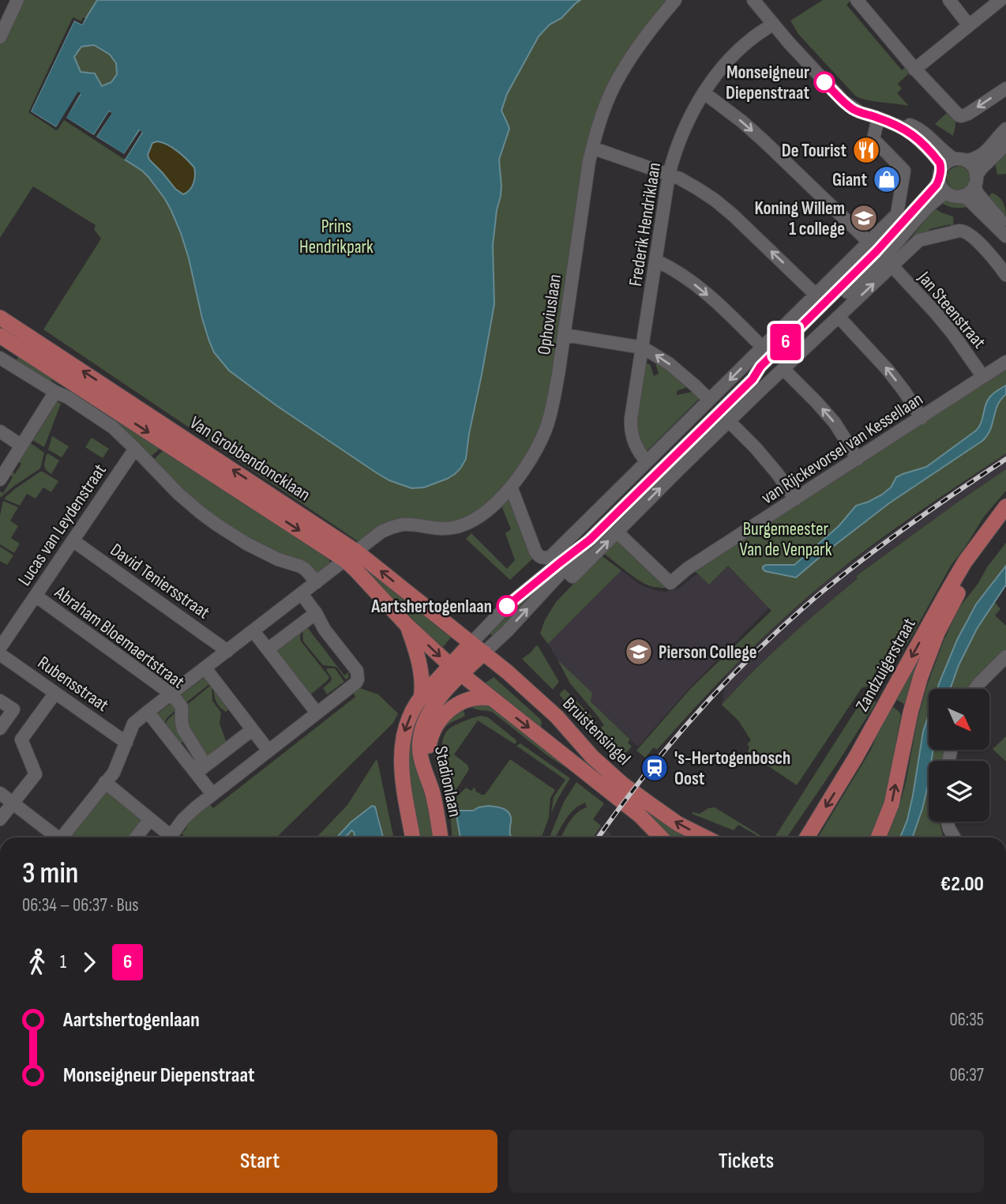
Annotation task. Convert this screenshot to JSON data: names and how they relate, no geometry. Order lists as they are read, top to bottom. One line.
{"streets":{"main road":["Van Grobbendoncklaan","Zandzuigerstraat","Bruistensingel","Stadionlaan"],"street":["Frederik Hendriklaan","Jan Steenstraat","Ophoviuslaan","van Rijckevorsel van Kessellaan","Lucas van Leydenstraat","David Teniersstraat","Abraham Bloemaertstraat","Rubensstraat"]},"crossings":[["Jan Steenstraat","van Rijckevorsel van Kessellaan"],["Ophoviuslaan","Van Grobbendoncklaan"],["Ophoviuslaan","David Teniersstraat"],["Ophoviuslaan","Abraham Bloemaertstraat"],["Ophoviuslaan","Rubensstraat"],["Van Grobbendoncklaan","Bruistensingel"],["Van Grobbendoncklaan","Stadionlaan"],["Lucas van Leydenstraat","David Teniersstraat"],["Lucas van Leydenstraat","Abraham Bloemaertstraat"],["Lucas van Leydenstraat","Rubensstraat"],["Bruistensingel","Stadionlaan"]],"parks":["Prins Hendrikpark","Burgemeester Van de Venpark"],"places":{"other":["Monseigneur Diepenstraat","Aartshertogenlaan"],"restaurant":["De Tourist"],"shop":["Giant"],"school or university":["Koning Willem 1 college","Pierson College"],"station":["'s-Hertogenbosch Oost"]},"lines":["bus line 6"],"north":"bottom right","page":{"on_map":"6","heading":["3 min","06:34 – 06:37 · Bus","€2.00"],"legs":["1","6"],"list":[{"name":"Aartshertogenlaan","value":"06:35"},{"name":"Monseigneur Diepenstraat","value":"06:37"}],"buttons":["Start","Tickets"]}}
